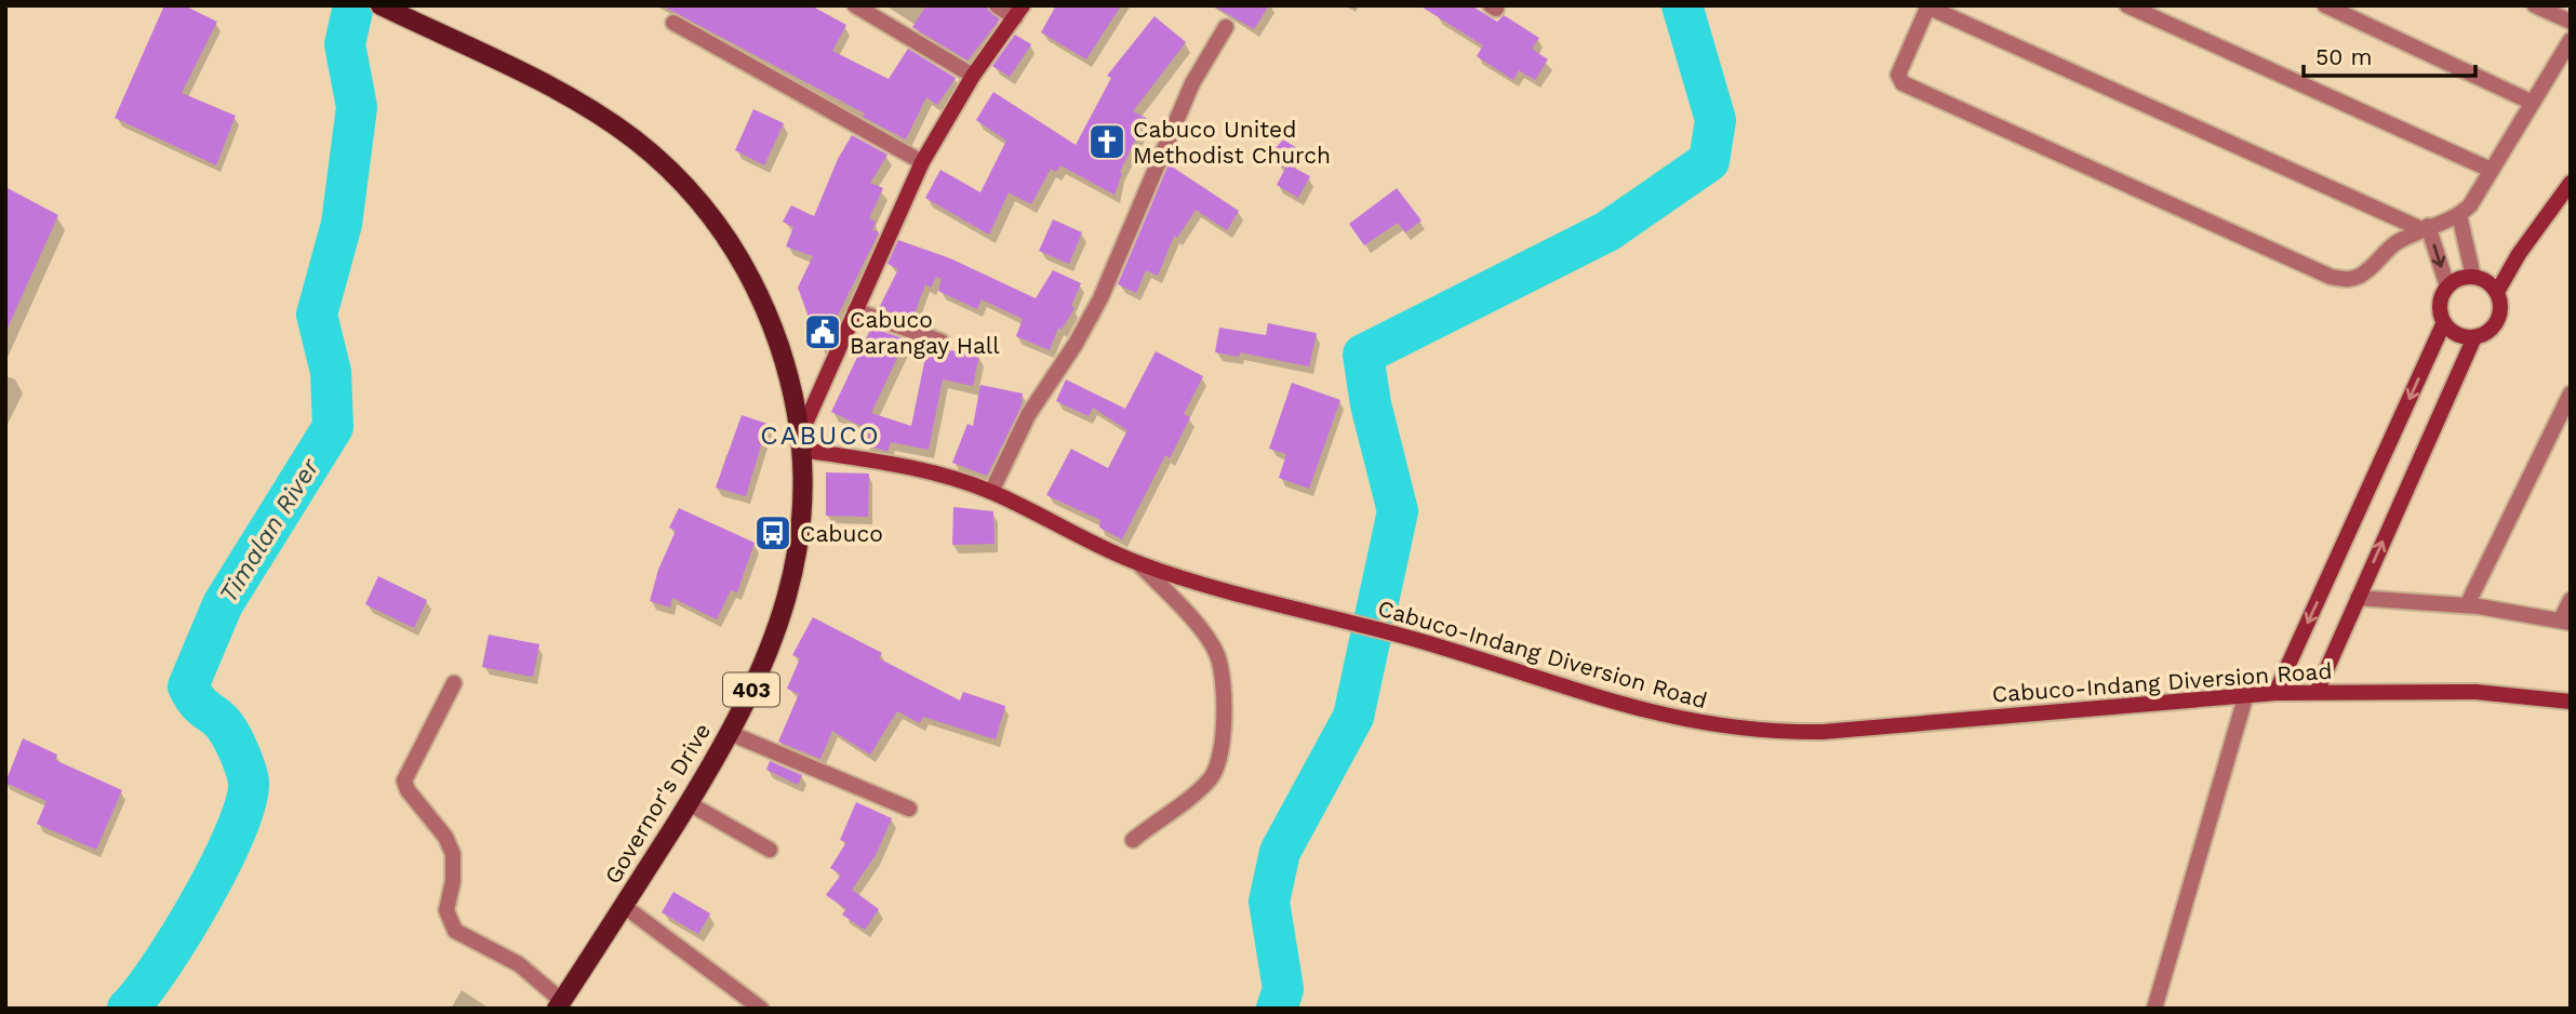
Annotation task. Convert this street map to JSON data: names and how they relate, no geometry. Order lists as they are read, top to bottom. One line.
{"streets":{"main road":["Cabuco-Indang Diversion Road","403","Governor's Drive"]},"crossings":[["Cabuco-Indang Diversion Road","Governor's Drive"]],"districts":["CABUCO"],"water":["Timalan River"],"places":{"church":["Cabuco United Methodist Church"],"public building":["Cabuco Barangay Hall"],"bus stop":["Cabuco"]},"scale_bar":"50 m"}
